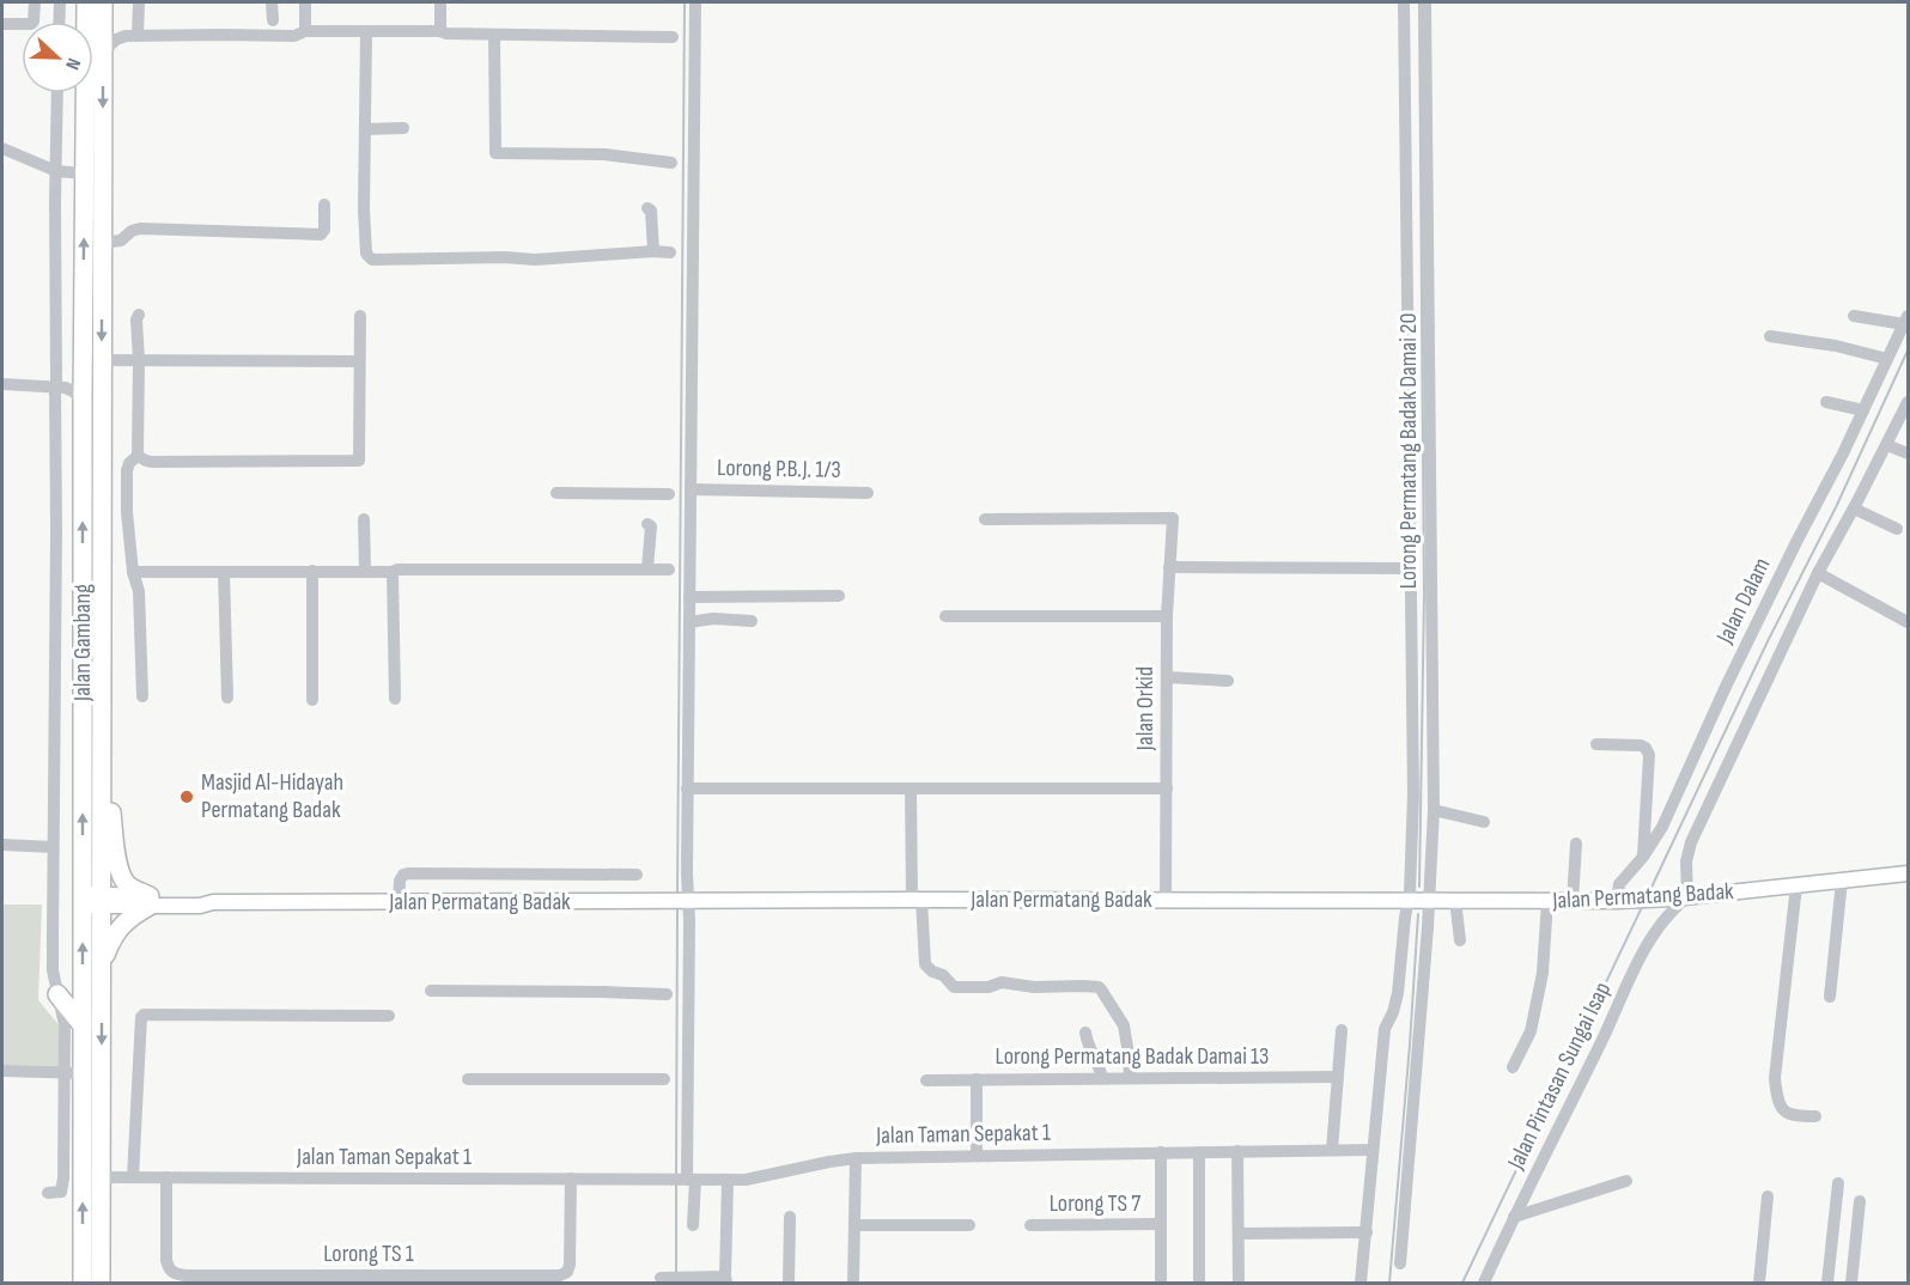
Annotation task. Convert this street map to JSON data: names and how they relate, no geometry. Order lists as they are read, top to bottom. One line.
{"streets":{"highway":["Jalan Gambang"],"main road":["Jalan Permatang Badak"],"street":["Lorong Permatang Badak Damai 20","Lorong P.B.J. 1/3","Jalan Dalam","Jalan Orkid","Lorong Permatang Badak Damai 13","Jalan Pintasan Sungai Isap","Jalan Taman Sepakat 1","Lorong TS 7","Lorong TS 1"]},"crossings":[["Lorong Permatang Badak Damai 20","Jalan Permatang Badak"],["Jalan Dalam","Jalan Permatang Badak"],["Jalan Gambang","Jalan Permatang Badak"],["Jalan Gambang","Jalan Taman Sepakat 1"],["Jalan Orkid","Jalan Permatang Badak"],["Jalan Permatang Badak","Jalan Pintasan Sungai Isap"],["Jalan Taman Sepakat 1","Lorong TS 1"]],"places":["Masjid Al-Hidayah Permatang Badak"],"north":"right"}
